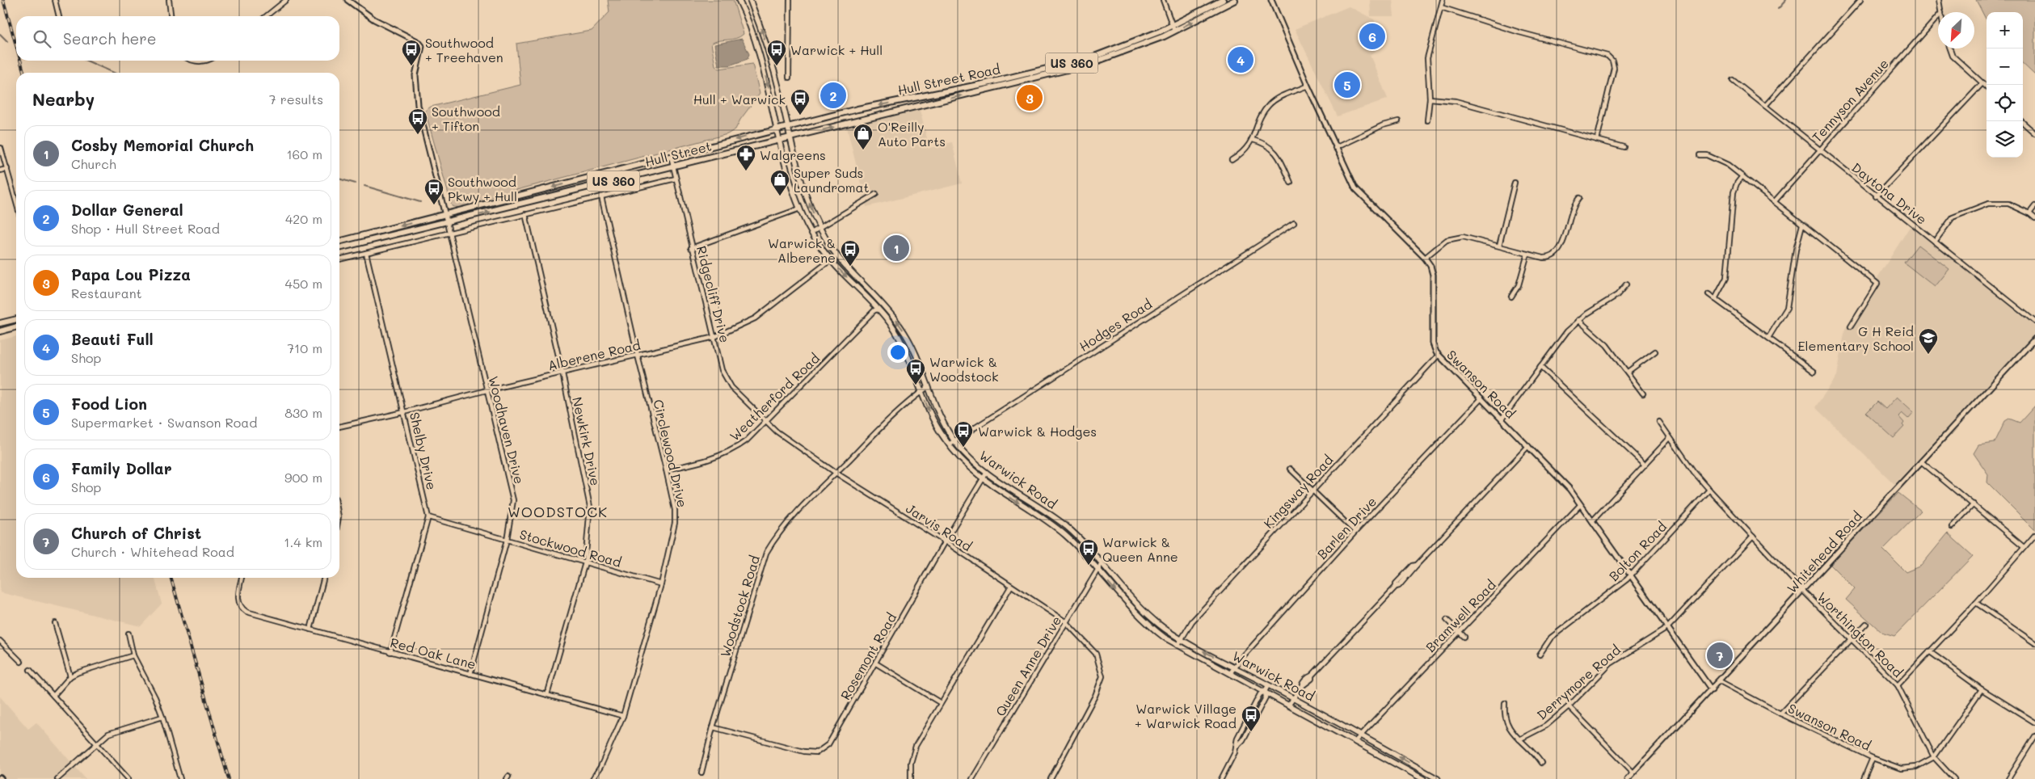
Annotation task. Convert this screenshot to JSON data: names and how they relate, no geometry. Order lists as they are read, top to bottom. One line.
{"streets":{"main road":["US 360","Hull Street Road","Hull Street","Warwick Road"],"street":["Tennyson Avenue","Daytona Drive","Ridgecliff Drive","Hodges Road","Alberene Road","Swanson Road","Weatherford Road","Woodhaven Drive","Newkirk Drive","Shelby Drive","Circlewood Drive","Kingsway Road","Jarvis Road","Barlen Drive","Stockwood Road","Bolton Road","Whitehead Road","Woodstock Road","Bramwell Road","Worthington Road","Red Oak Lane","Rosemont Road","Queen Anne Drive","Derrymore Road"]},"crossings":[["Hull Street Road","Hull Street"],["Hull Street Road","Ridgecliff Drive"],["Hull Street Road","Warwick Road"],["Tennyson Avenue","Daytona Drive"],["Hull Street","Ridgecliff Drive"],["Hull Street","Woodhaven Drive"],["Hull Street","Warwick Road"],["Ridgecliff Drive","Alberene Road"],["Ridgecliff Drive","Weatherford Road"],["Ridgecliff Drive","Jarvis Road"],["Hodges Road","Warwick Road"],["Alberene Road","Woodhaven Drive"],["Alberene Road","Newkirk Drive"],["Alberene Road","Shelby Drive"],["Alberene Road","Circlewood Drive"],["Alberene Road","Warwick Road"],["Swanson Road","Kingsway Road"],["Swanson Road","Barlen Drive"],["Swanson Road","Bolton Road"],["Swanson Road","Whitehead Road"],["Swanson Road","Bramwell Road"],["Swanson Road","Worthington Road"],["Swanson Road","Derrymore Road"],["Weatherford Road","Circlewood Drive"],["Weatherford Road","Warwick Road"],["Weatherford Road","Jarvis Road"],["Woodhaven Drive","Stockwood Road"],["Woodhaven Drive","Red Oak Lane"],["Newkirk Drive","Stockwood Road"],["Newkirk Drive","Red Oak Lane"],["Shelby Drive","Stockwood Road"],["Shelby Drive","Red Oak Lane"],["Circlewood Drive","Stockwood Road"],["Circlewood Drive","Red Oak Lane"],["Warwick Road","Kingsway Road"],["Warwick Road","Barlen Drive"],["Warwick Road","Woodstock Road"],["Warwick Road","Bramwell Road"],["Warwick Road","Rosemont Road"],["Warwick Road","Queen Anne Drive"],["Jarvis Road","Woodstock Road"],["Jarvis Road","Rosemont Road"],["Jarvis Road","Queen Anne Drive"],["Bolton Road","Worthington Road"],["Whitehead Road","Worthington Road"],["Woodstock Road","Rosemont Road"],["Worthington Road","Derrymore Road"]],"districts":["WOODSTOCK"],"places":{"bus stop":["Southwood + Treehaven","Warwick + Hull","Hull + Warwick","Southwood + Tifton","Southwood Pkwy + Hull","Warwick & Alberene","Warwick & Woodstock","Warwick & Hodges","Warwick & Queen Anne","Warwick Village + Warwick Road"],"shop":["O'Reilly Auto Parts","Super Suds Laundromat"],"pharmacy":["Walgreens"],"school or university":["G H Reid Elementary School"]},"north":"bottom left","page":{"map_buttons":["+","−"],"search":"Search here","pins":["6","4","5","2","3","1","7"],"heading":["Nearby","7 results"],"list":[{"mark":"1","name":"Cosby Memorial Church","note":"Church","value":"160 m"},{"mark":"2","name":"Dollar General","note":"Shop · Hull Street Road","value":"420 m"},{"mark":"3","name":"Papa Lou Pizza","note":"Restaurant","value":"450 m"},{"mark":"4","name":"Beauti Full","note":"Shop","value":"710 m"},{"mark":"5","name":"Food Lion","note":"Supermarket · Swanson Road","value":"830 m"},{"mark":"6","name":"Family Dollar","note":"Shop","value":"900 m"},{"mark":"7","name":"Church of Christ","note":"Church · Whitehead Road","value":"1.4 km"}]}}
